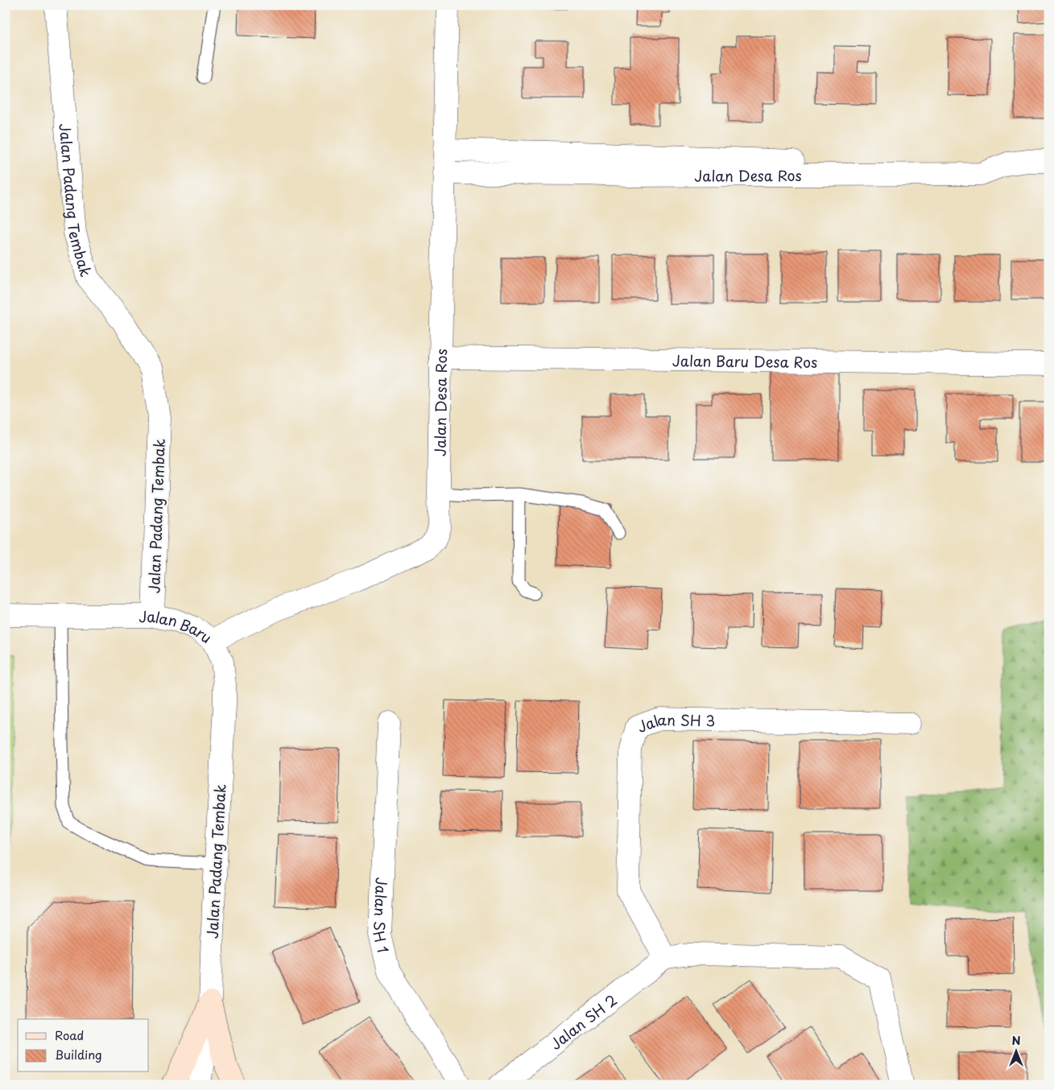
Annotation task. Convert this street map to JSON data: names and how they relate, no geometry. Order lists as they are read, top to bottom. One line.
{"streets":{"street":["Jalan Desa Ros","Jalan Padang Tembak","Jalan Baru Desa Ros","Jalan Baru","Jalan SH 3","Jalan SH 1","Jalan SH 2"]},"crossings":[["Jalan Desa Ros","Jalan Baru Desa Ros"],["Jalan Desa Ros","Jalan Baru"],["Jalan Padang Tembak","Jalan Baru"],["Jalan SH 3","Jalan SH 2"]],"legend":["Road","Building"],"north":"top"}
